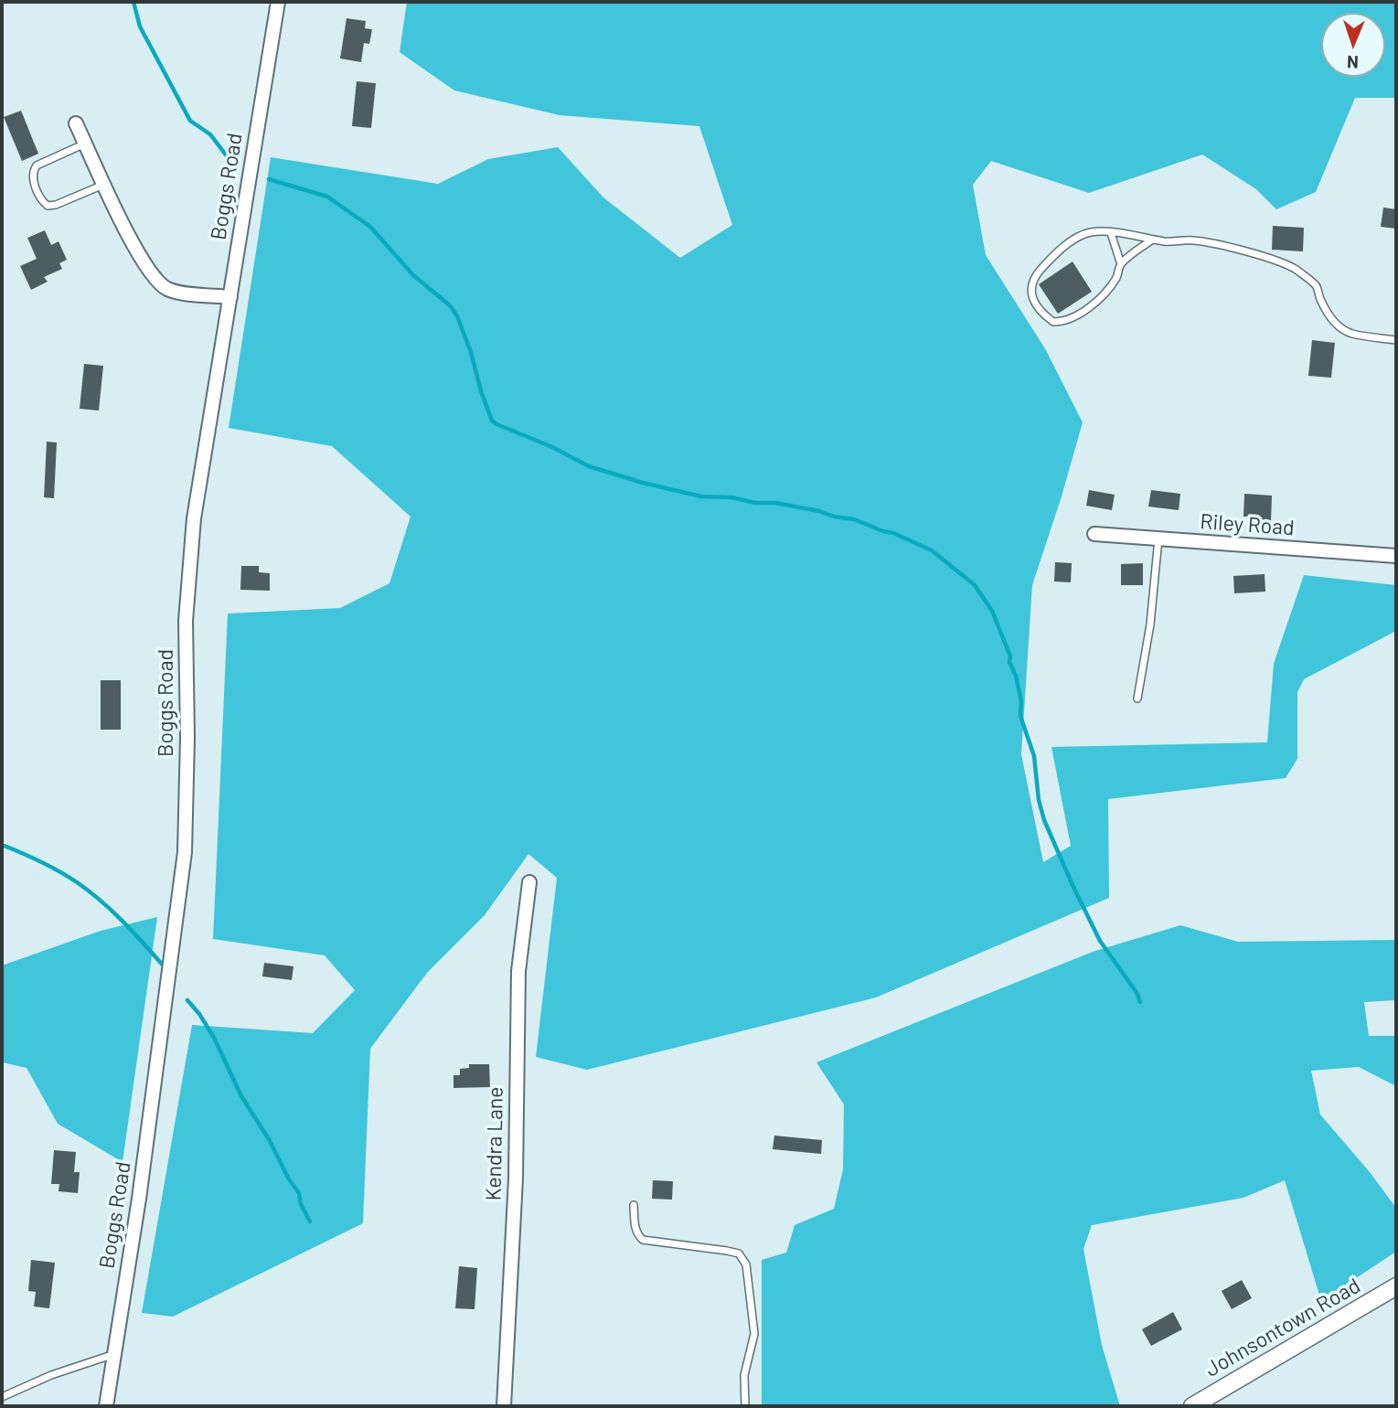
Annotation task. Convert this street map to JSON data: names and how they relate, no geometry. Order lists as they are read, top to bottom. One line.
{"streets":{"street":["Boggs Road","Riley Road","Kendra Lane","Johnsontown Road"]},"north":"bottom"}
